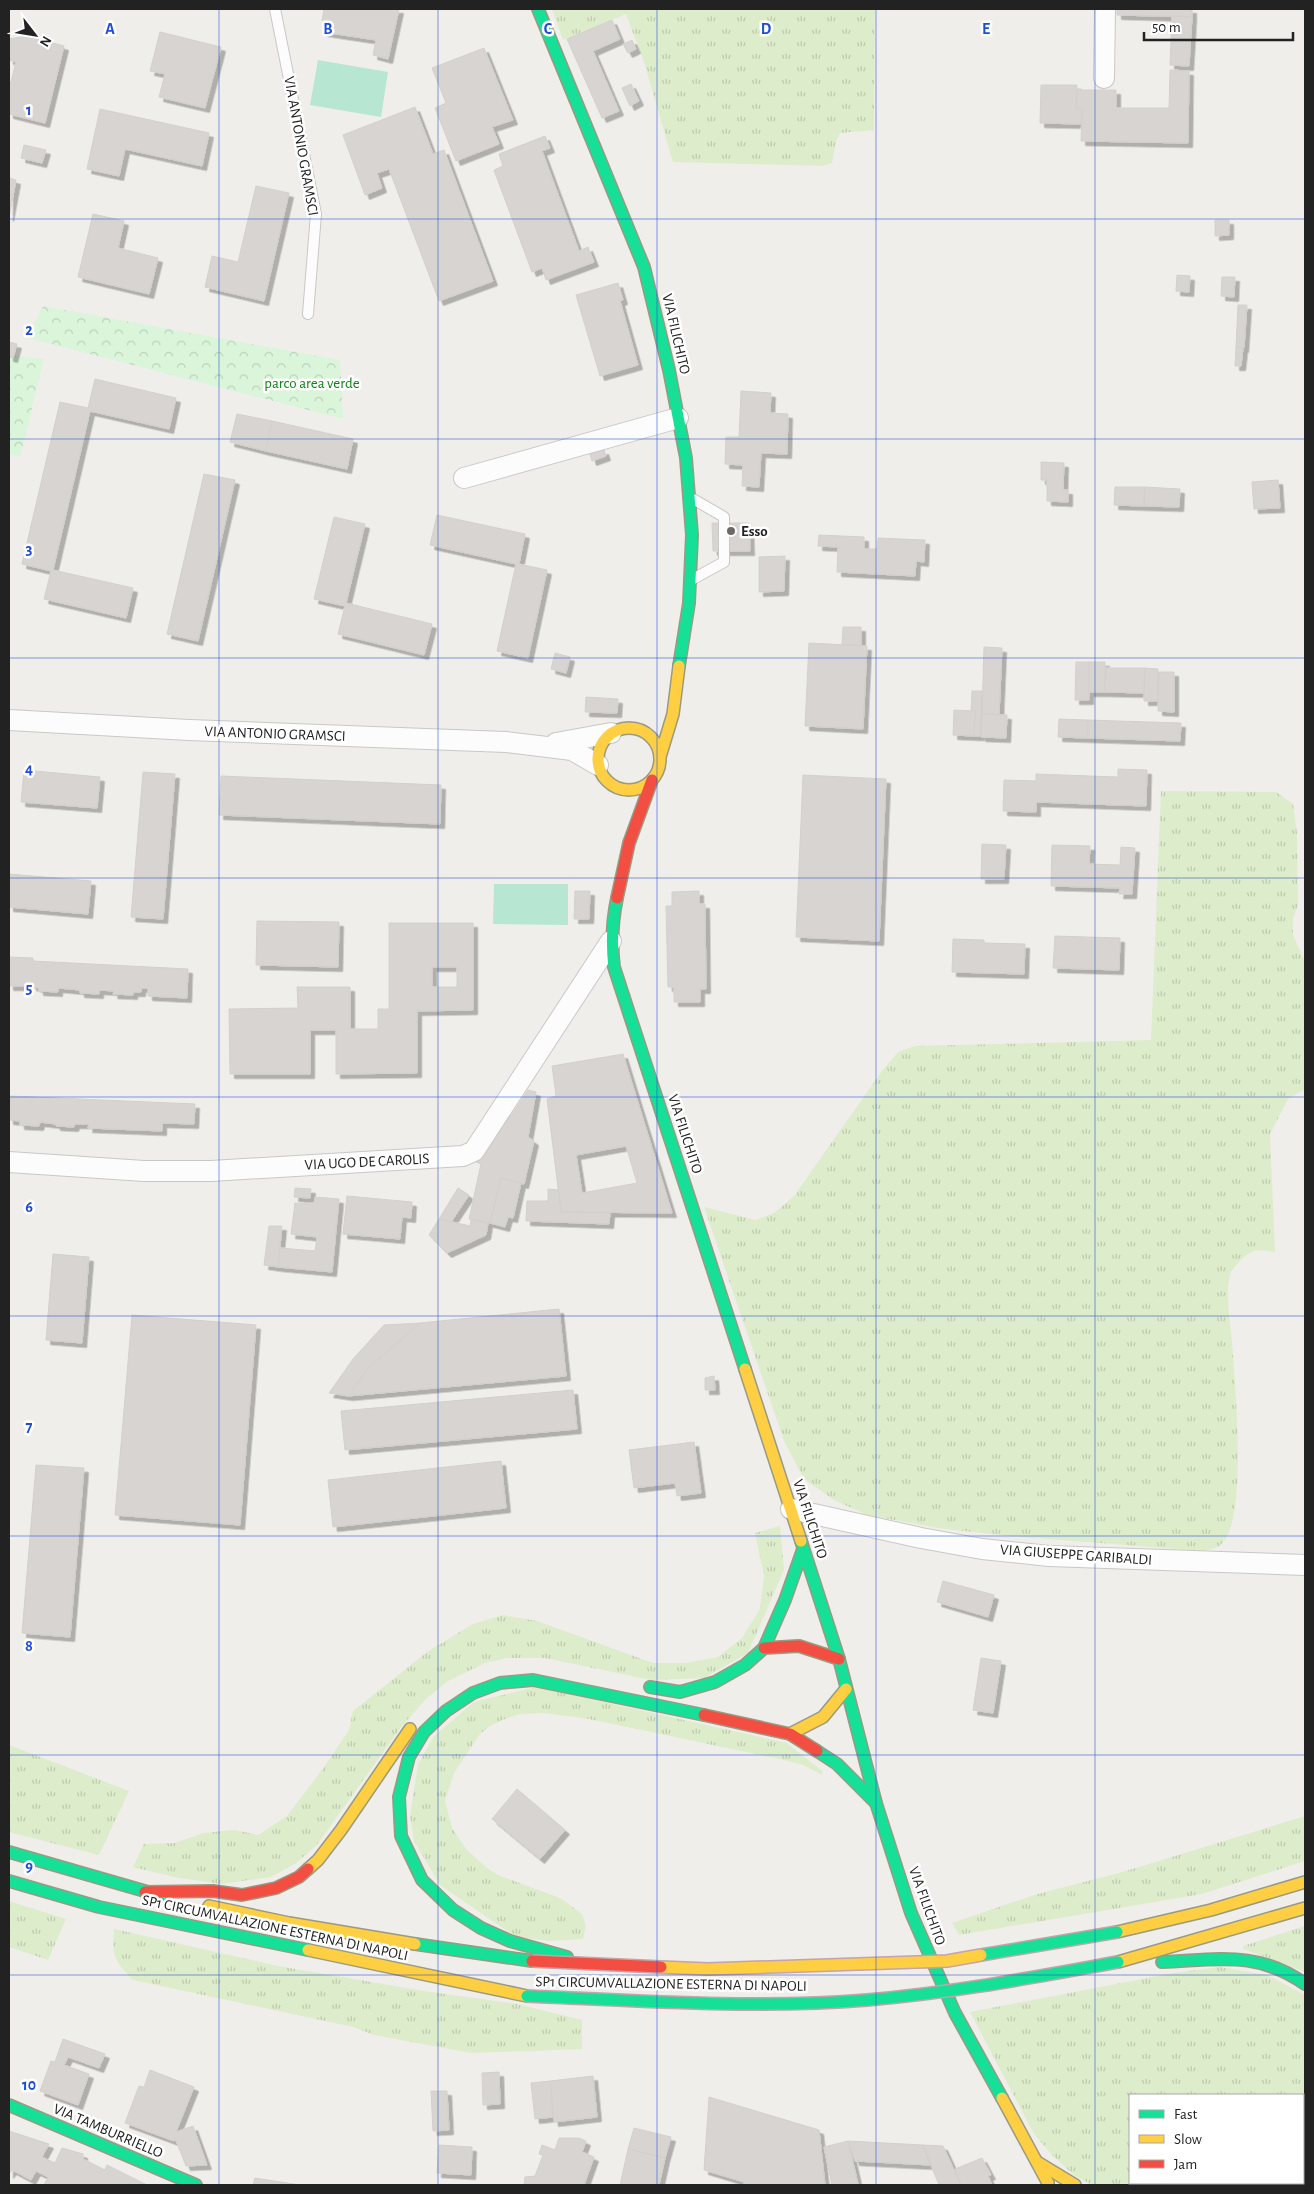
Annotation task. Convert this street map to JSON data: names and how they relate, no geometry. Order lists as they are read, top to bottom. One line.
{"streets":{"main road":["VIA FILICHITO","SP1 CIRCUMVALLAZIONE ESTERNA DI NAPOLI","VIA TAMBURRIELLO"],"street":["VIA ANTONIO GRAMSCI","VIA UGO DE CAROLIS","VIA GIUSEPPE GARIBALDI"]},"crossings":[["VIA ANTONIO GRAMSCI","VIA FILICHITO"],["VIA FILICHITO","VIA UGO DE CAROLIS"],["VIA FILICHITO","VIA GIUSEPPE GARIBALDI"]],"parks":["parco area verde"],"places":["Esso"],"legend":["Fast","Slow","Jam"],"scale_bar":"50 m","north":"bottom right","grid":{"columns":["A","B","C","D","E"],"rows":["1","2","3","4","5","6","7","8","9","10"]}}
